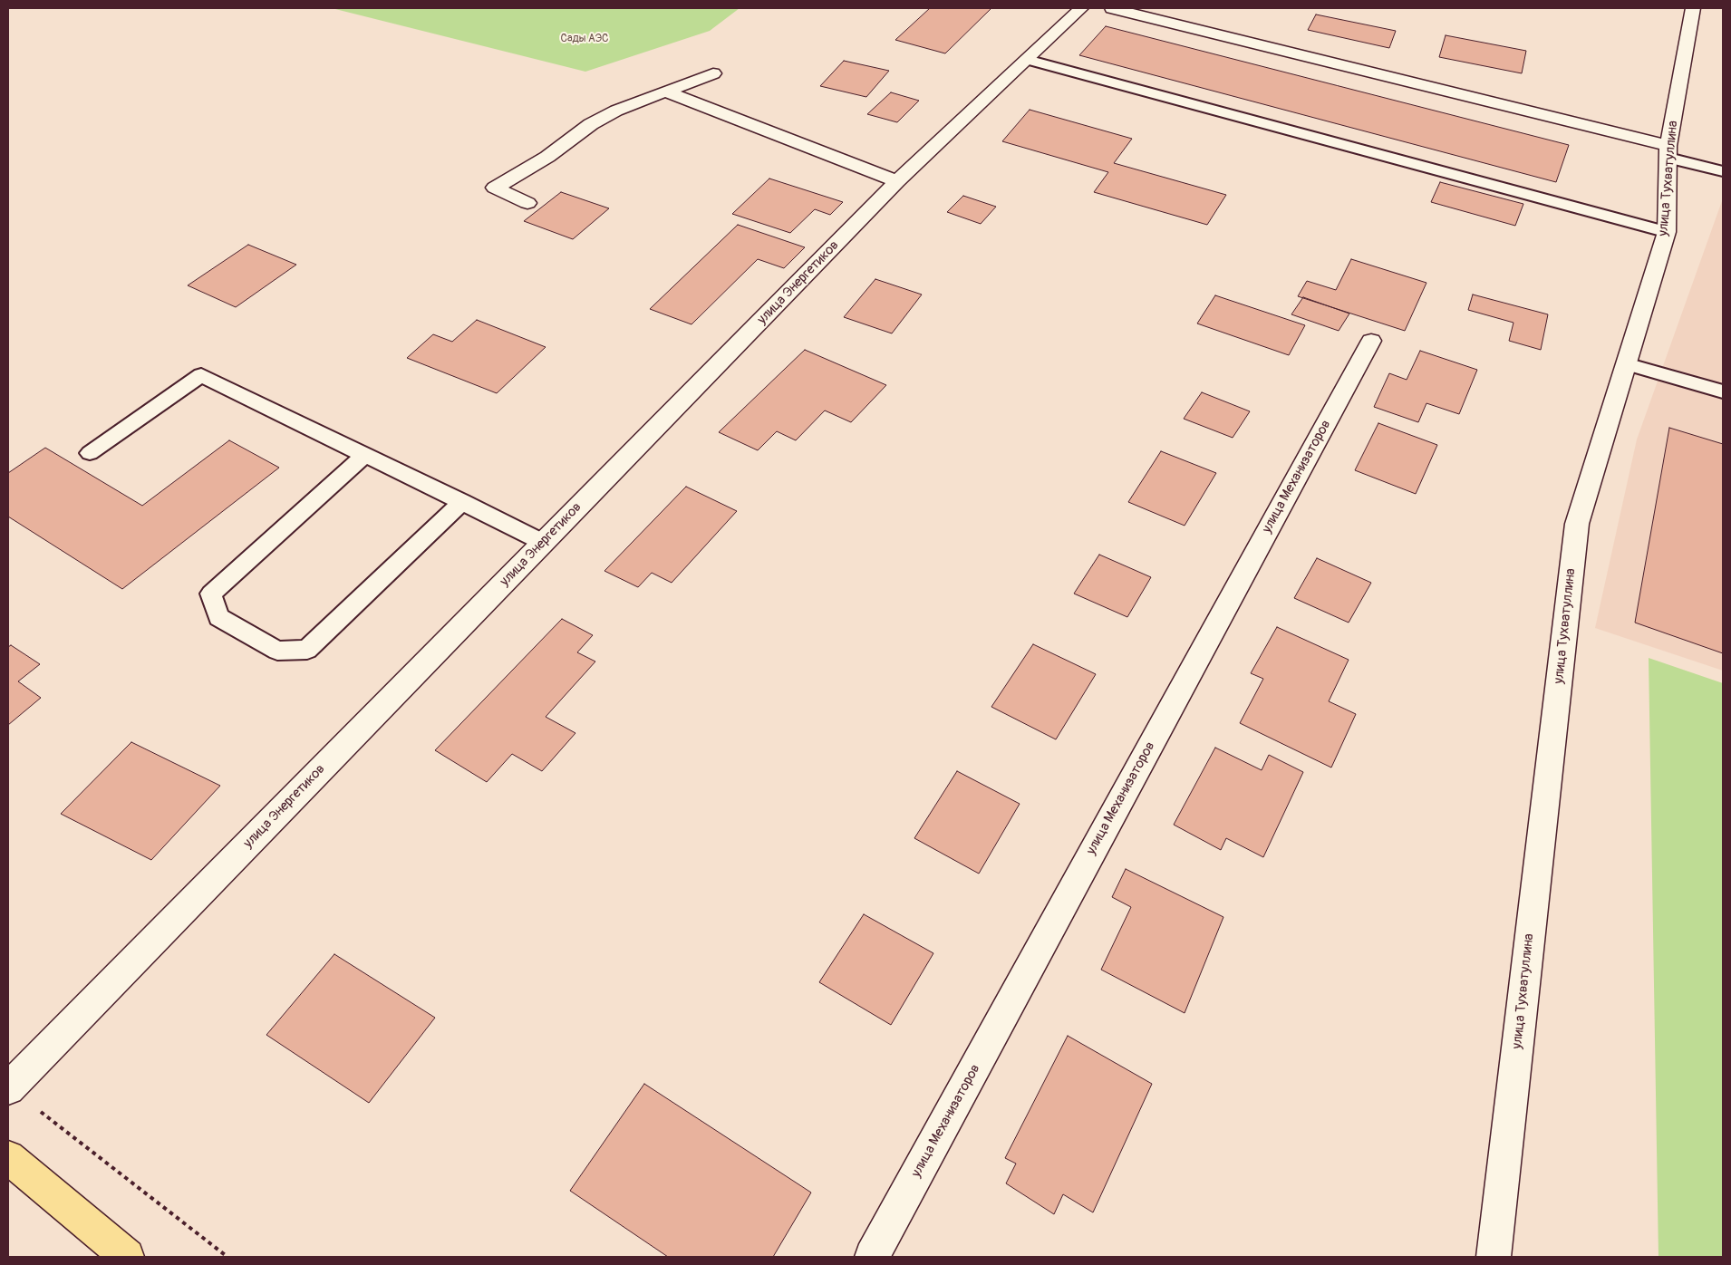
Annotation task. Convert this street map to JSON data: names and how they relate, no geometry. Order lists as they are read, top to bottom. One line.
{"streets":{"street":["улица Тухватуллина","улица Энергетиков","улица Механизаторов"]},"parks":["Сады АЭС"]}
